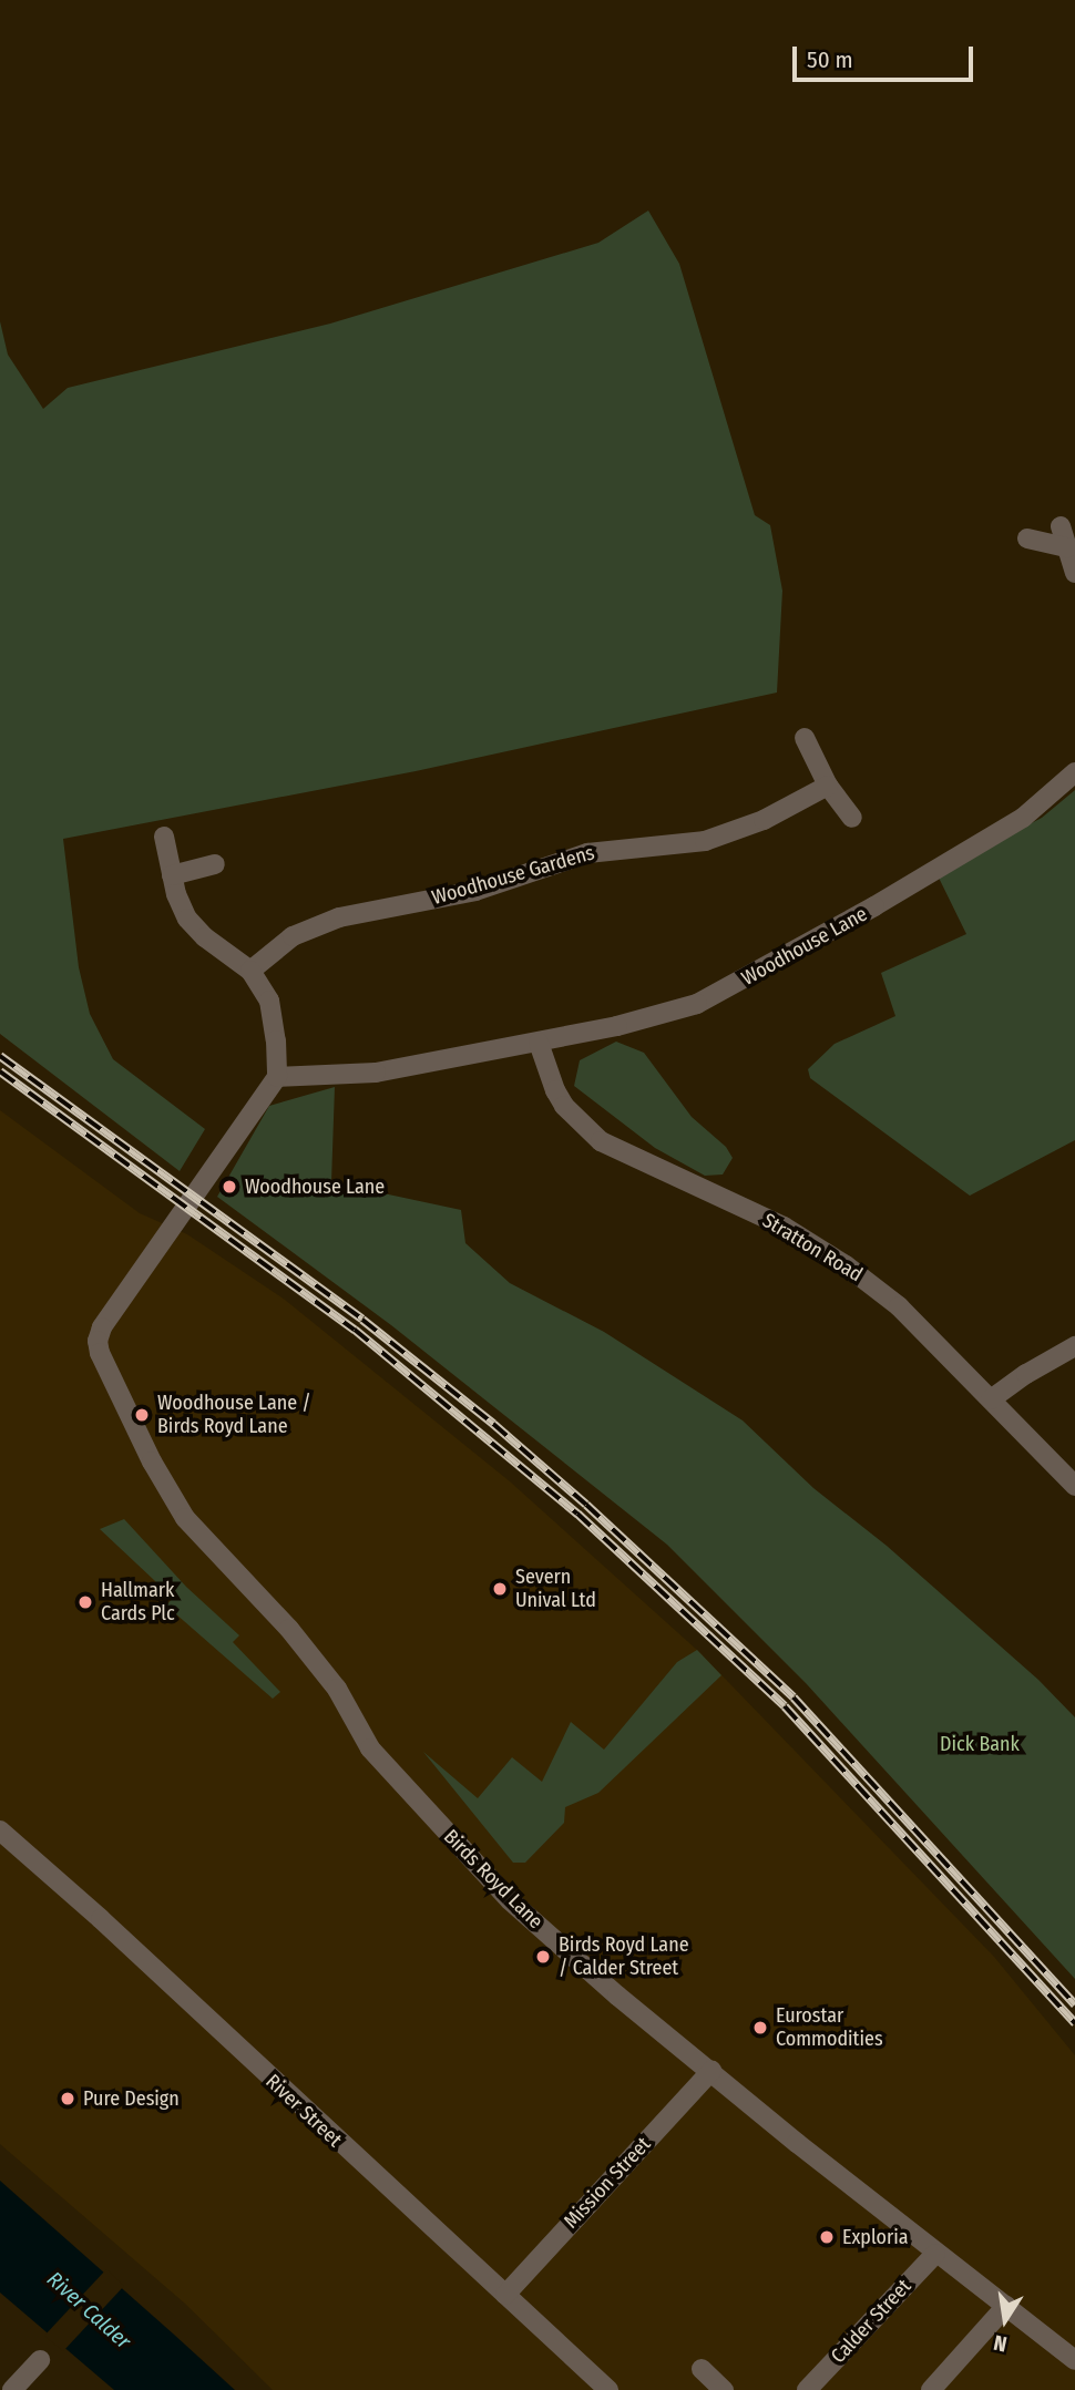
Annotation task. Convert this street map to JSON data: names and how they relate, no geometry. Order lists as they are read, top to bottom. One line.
{"streets":{"street":["Woodhouse Gardens","Woodhouse Lane","Stratton Road","Birds Royd Lane","River Street","Mission Street","Calder Street"]},"crossings":[["Woodhouse Lane","Stratton Road"],["Woodhouse Lane","Birds Royd Lane"],["Birds Royd Lane","Mission Street"],["Birds Royd Lane","Calder Street"],["River Street","Mission Street"]],"water":["River Calder"],"parks":["Dick Bank"],"places":["Woodhouse Lane","Woodhouse Lane / Birds Royd Lane","Severn Unival Ltd","Hallmark Cards Plc","Birds Royd Lane / Calder Street","Eurostar Commodities","Pure Design","Exploria"],"scale_bar":"50 m","north":"bottom"}
